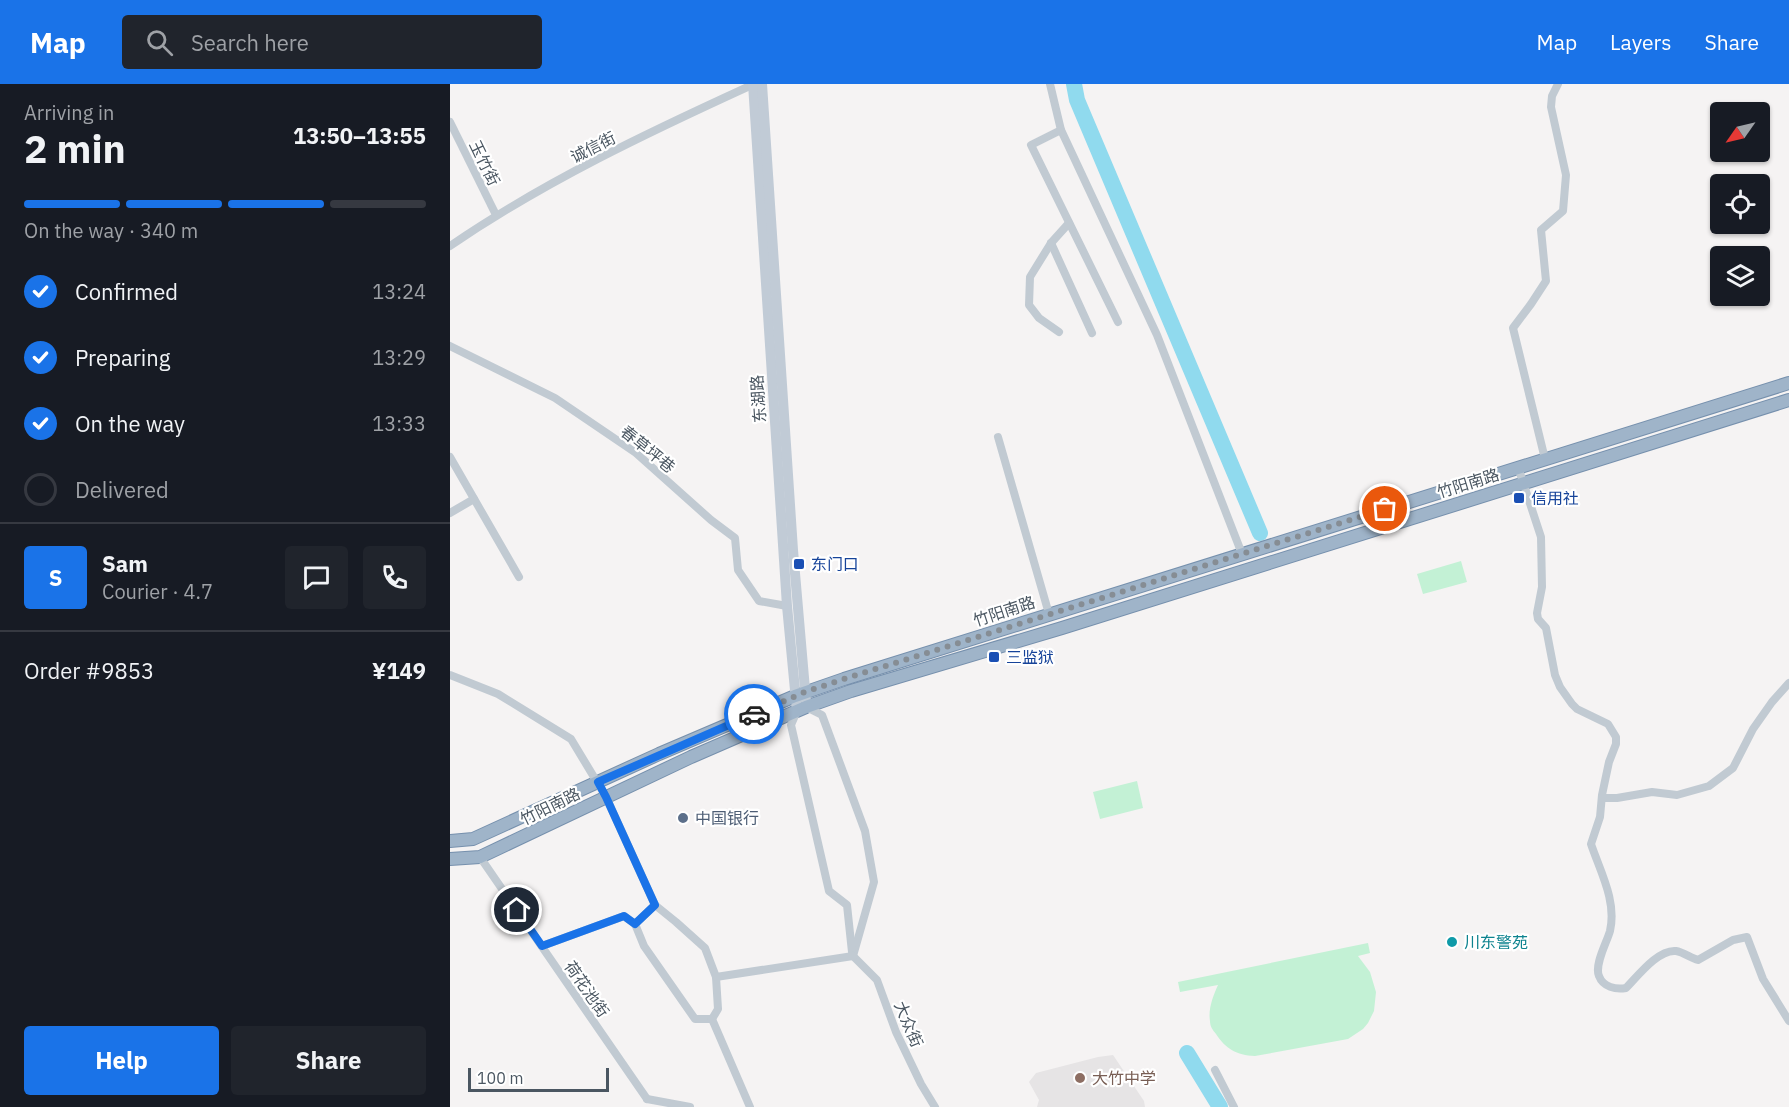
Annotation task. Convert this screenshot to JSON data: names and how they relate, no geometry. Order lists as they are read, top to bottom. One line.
{"streets":{"highway":["竹阳南路"],"main road":["东湖路"],"street":["诚信街","玉竹街","春草坪巷","荷花池街","大众街"]},"crossings":[["诚信街","玉竹街"],["诚信街","东湖路"],["东湖路","春草坪巷"],["东湖路","竹阳南路"],["竹阳南路","荷花池街"]],"places":{"transit":["信用社","东门口","三监狱"],"other":["中国银行","川东警苑","大竹中学"]},"scale_bar":"100 m","north":"bottom left","page":{"header":"Map","search":"Search here","nav":["Map","Layers","Share"],"heading":["2 min","Arriving in","13:50–13:55"],"panel":["Sam","Courier · 4.7","Order #9853","¥149"],"bar":"On the way · 340 m","list":[["Confirmed","13:24"],["Preparing","13:29"],["On the way","13:33"],"Delivered"],"round":"S","buttons":["Help","Share"],"scale":"100 m"}}
